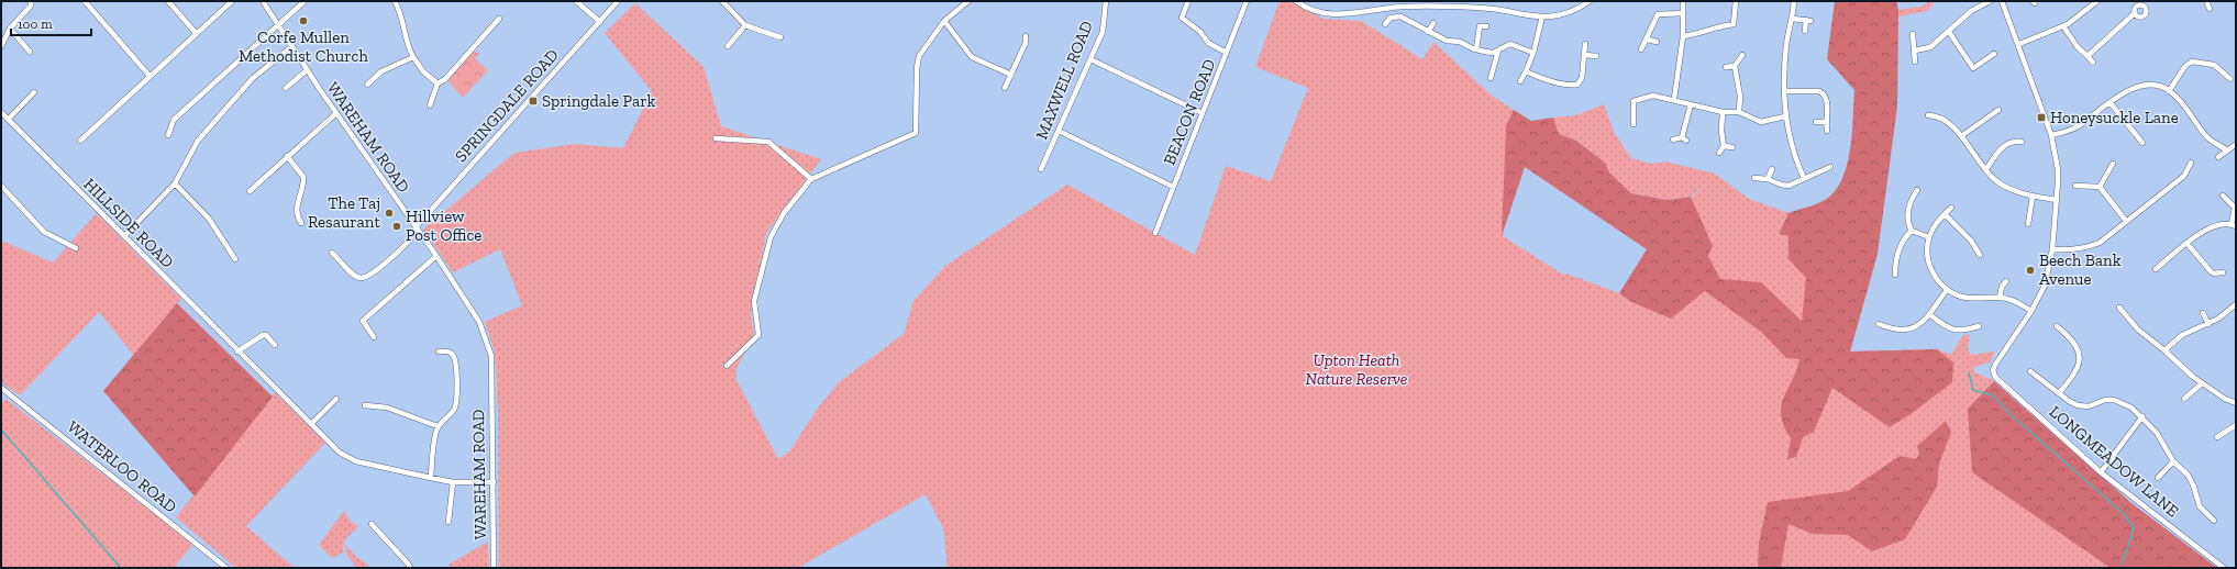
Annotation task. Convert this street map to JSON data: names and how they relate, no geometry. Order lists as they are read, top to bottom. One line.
{"streets":{"street":["MAXWELL ROAD","SPRINGDALE ROAD","BEACON ROAD","WAREHAM ROAD","HILLSIDE ROAD","LONGMEADOW LANE","WATERLOO ROAD"]},"crossings":[["SPRINGDALE ROAD","WAREHAM ROAD"],["WAREHAM ROAD","HILLSIDE ROAD"]],"parks":["Upton Heath Nature Reserve"],"places":{"other":["Corfe Mullen Methodist Church","The Taj Resaurant","Hillview Post Office","Beech Bank Avenue"],"transit":["Springdale Park","Honeysuckle Lane"]},"scale_bar":"100 m"}
